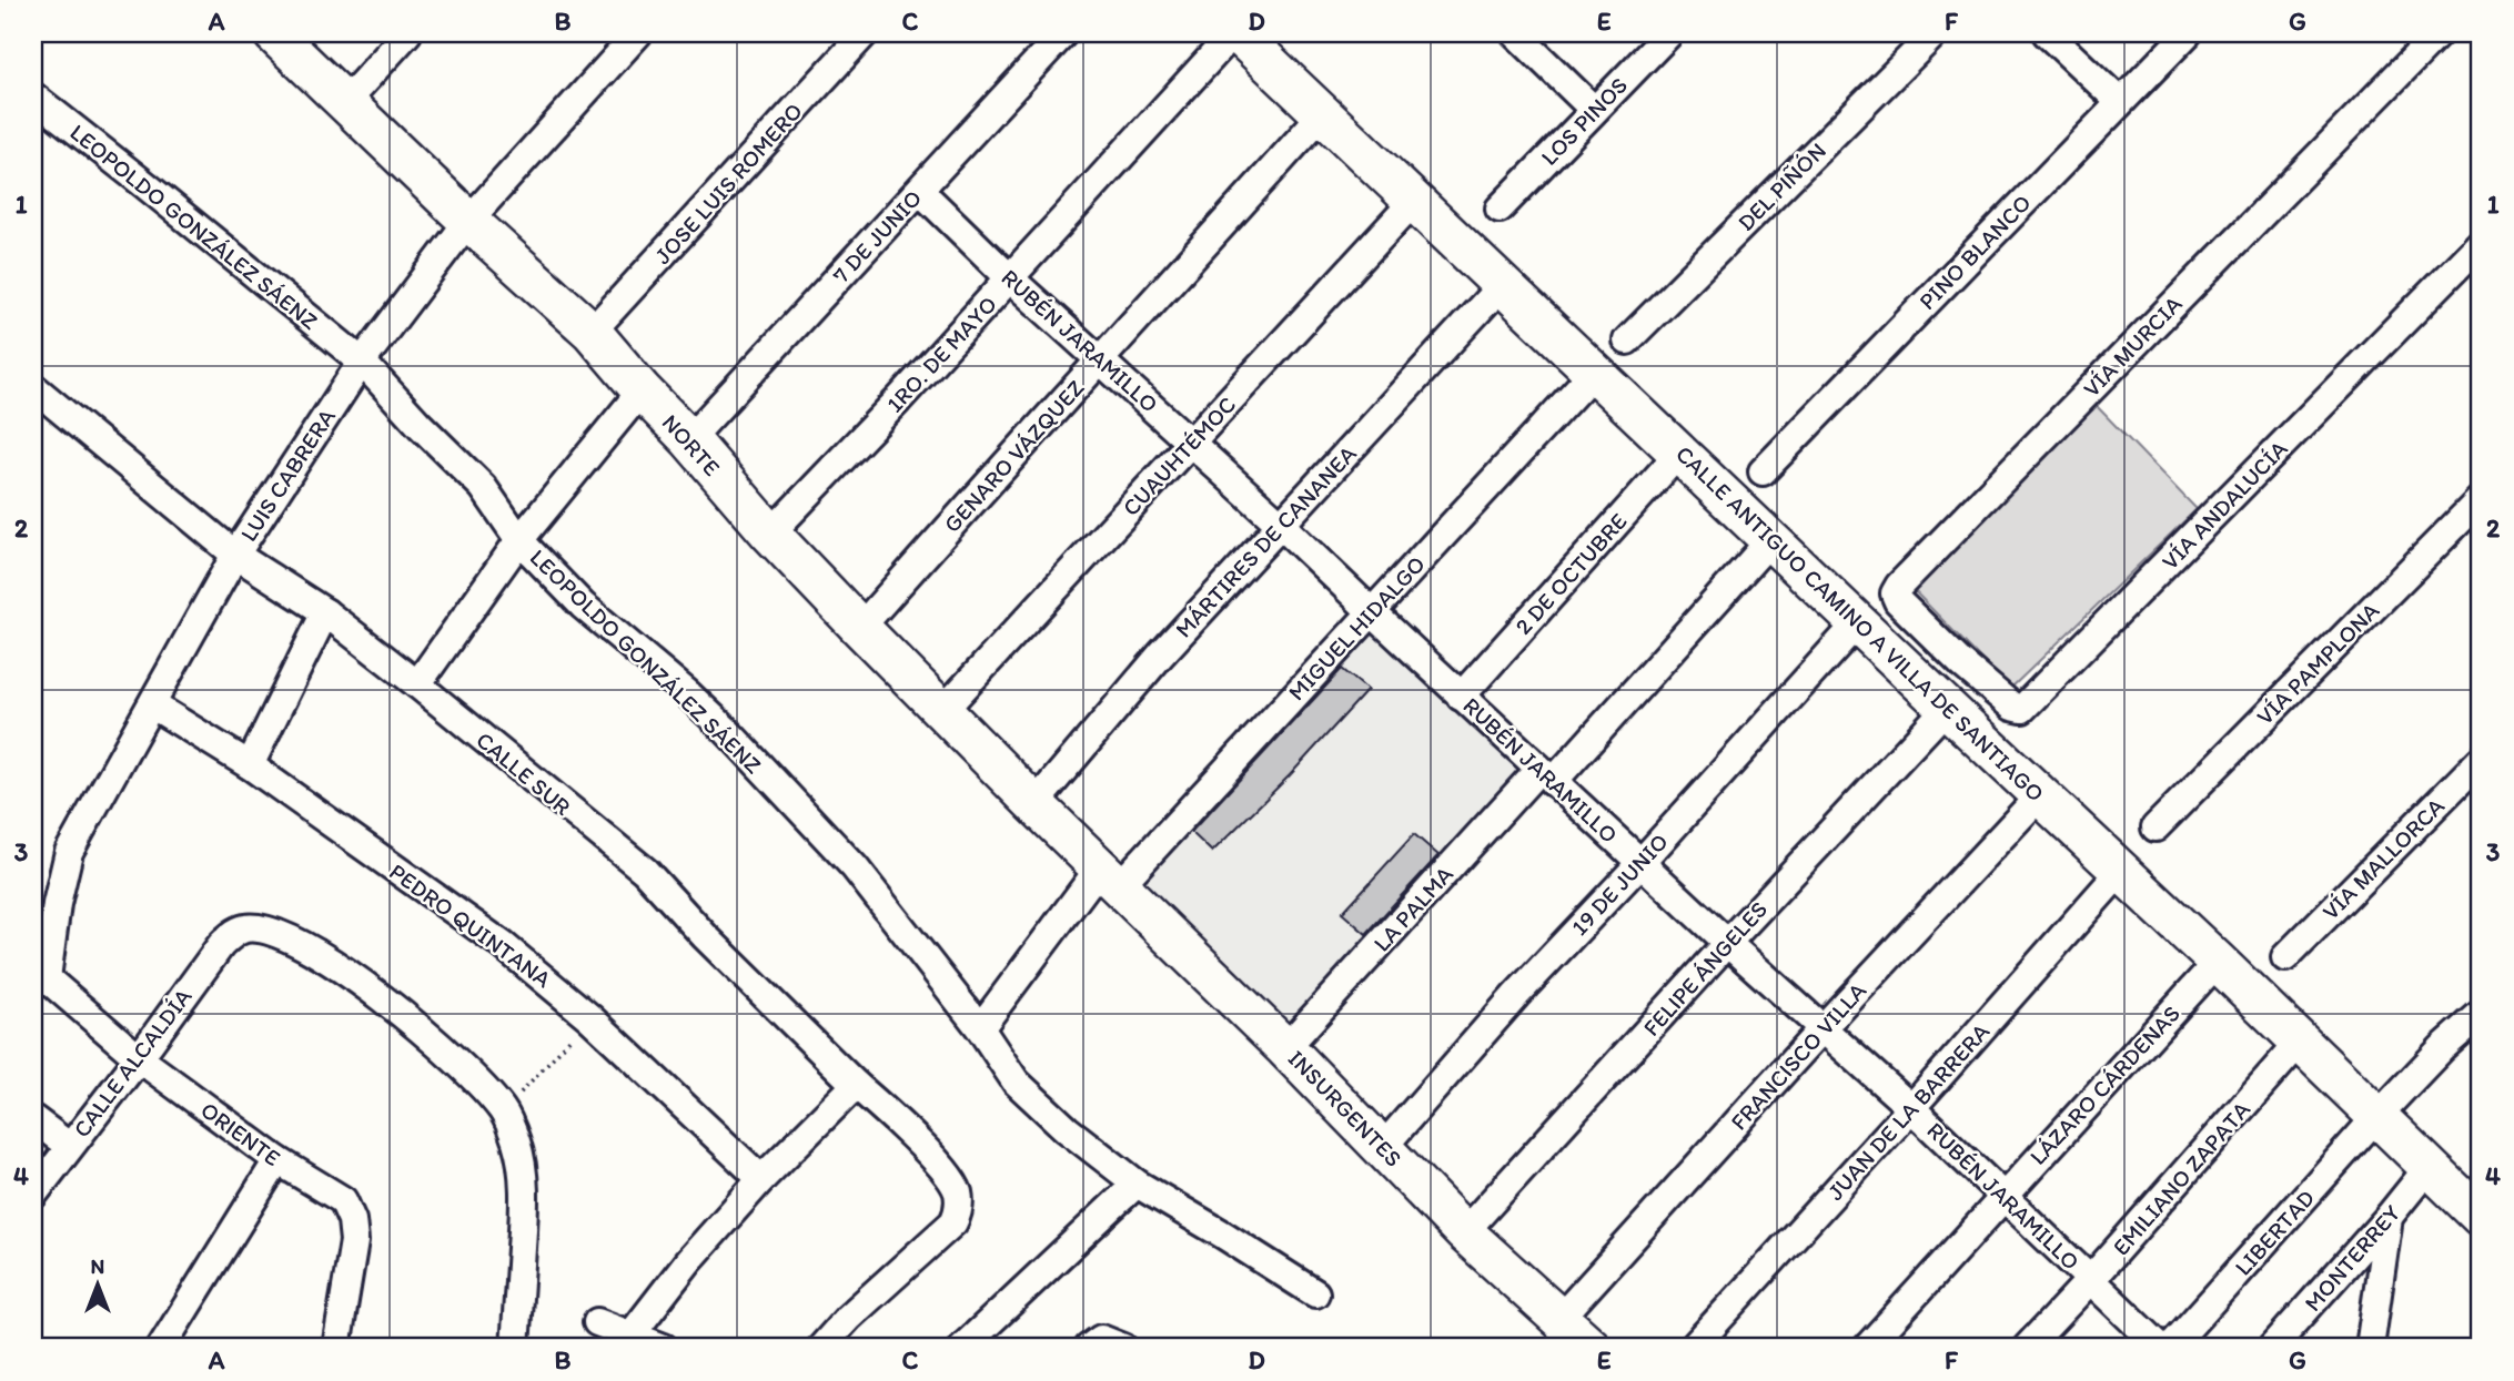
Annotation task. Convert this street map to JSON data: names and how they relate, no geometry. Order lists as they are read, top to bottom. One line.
{"streets":{"street":["LOS PINOS","JOSE LUIS ROMERO","DEL PIÑÓN","LEOPOLDO GONZÁLEZ SÁENZ","7 DE JUNIO","PINO BLANCO","RUBÉN JARAMILLO","VÍA MURCIA","1RO. DE MAYO","NORTE","GENARO VÁZQUEZ","CUAUHTÉMOC","LUIS CABRERA","VÍA ANDALUCÍA","MÁRTIRES DE CANANEA","2 DE OCTUBRE","CALLE ANTIGUO CAMINO A VILLA DE SANTIAGO","MIGUEL HIDALGO","VÍA PAMPLONA","CALLE SUR","VÍA MALLORCA","19 DE JUNIO","LA PALMA","PEDRO QUINTANA","FELIPE ÁNGELES","FRANCISCO VILLA","CALLE ALCALDÍA","LÁZARO CÁRDENAS","INSURGENTES","JUAN DE LA BARRERA","ORIENTE","EMILIANO ZAPATA","LIBERTAD","MONTERREY"]},"crossings":[["JOSE LUIS ROMERO","NORTE"],["LEOPOLDO GONZÁLEZ SÁENZ","LUIS CABRERA"],["LEOPOLDO GONZÁLEZ SÁENZ","MIGUEL HIDALGO"],["7 DE JUNIO","RUBÉN JARAMILLO"],["7 DE JUNIO","NORTE"],["RUBÉN JARAMILLO","1RO. DE MAYO"],["RUBÉN JARAMILLO","GENARO VÁZQUEZ"],["RUBÉN JARAMILLO","CUAUHTÉMOC"],["RUBÉN JARAMILLO","MÁRTIRES DE CANANEA"],["RUBÉN JARAMILLO","2 DE OCTUBRE"],["RUBÉN JARAMILLO","MIGUEL HIDALGO"],["RUBÉN JARAMILLO","19 DE JUNIO"],["RUBÉN JARAMILLO","LA PALMA"],["RUBÉN JARAMILLO","FELIPE ÁNGELES"],["RUBÉN JARAMILLO","FRANCISCO VILLA"],["RUBÉN JARAMILLO","LÁZARO CÁRDENAS"],["RUBÉN JARAMILLO","JUAN DE LA BARRERA"],["RUBÉN JARAMILLO","EMILIANO ZAPATA"],["VÍA MURCIA","VÍA ANDALUCÍA"],["1RO. DE MAYO","NORTE"],["1RO. DE MAYO","CALLE ANTIGUO CAMINO A VILLA DE SANTIAGO"],["NORTE","GENARO VÁZQUEZ"],["NORTE","CUAUHTÉMOC"],["NORTE","LUIS CABRERA"],["NORTE","MÁRTIRES DE CANANEA"],["NORTE","MIGUEL HIDALGO"],["NORTE","INSURGENTES"],["GENARO VÁZQUEZ","CALLE ANTIGUO CAMINO A VILLA DE SANTIAGO"],["CUAUHTÉMOC","CALLE ANTIGUO CAMINO A VILLA DE SANTIAGO"],["LUIS CABRERA","CALLE SUR"],["LUIS CABRERA","PEDRO QUINTANA"],["LUIS CABRERA","ORIENTE"],["MÁRTIRES DE CANANEA","CALLE ANTIGUO CAMINO A VILLA DE SANTIAGO"],["2 DE OCTUBRE","CALLE ANTIGUO CAMINO A VILLA DE SANTIAGO"],["CALLE ANTIGUO CAMINO A VILLA DE SANTIAGO","MIGUEL HIDALGO"],["CALLE ANTIGUO CAMINO A VILLA DE SANTIAGO","19 DE JUNIO"],["CALLE ANTIGUO CAMINO A VILLA DE SANTIAGO","LA PALMA"],["CALLE ANTIGUO CAMINO A VILLA DE SANTIAGO","FELIPE ÁNGELES"],["CALLE ANTIGUO CAMINO A VILLA DE SANTIAGO","FRANCISCO VILLA"],["CALLE ANTIGUO CAMINO A VILLA DE SANTIAGO","LÁZARO CÁRDENAS"],["CALLE ANTIGUO CAMINO A VILLA DE SANTIAGO","JUAN DE LA BARRERA"],["CALLE ANTIGUO CAMINO A VILLA DE SANTIAGO","EMILIANO ZAPATA"],["CALLE ANTIGUO CAMINO A VILLA DE SANTIAGO","LIBERTAD"],["CALLE ANTIGUO CAMINO A VILLA DE SANTIAGO","MONTERREY"],["MIGUEL HIDALGO","INSURGENTES"],["19 DE JUNIO","INSURGENTES"],["LA PALMA","INSURGENTES"],["FELIPE ÁNGELES","INSURGENTES"],["FRANCISCO VILLA","INSURGENTES"],["CALLE ALCALDÍA","ORIENTE"]],"north":"top","grid":{"columns":["A","B","C","D","E","F","G"],"rows":["1","2","3","4"]}}
